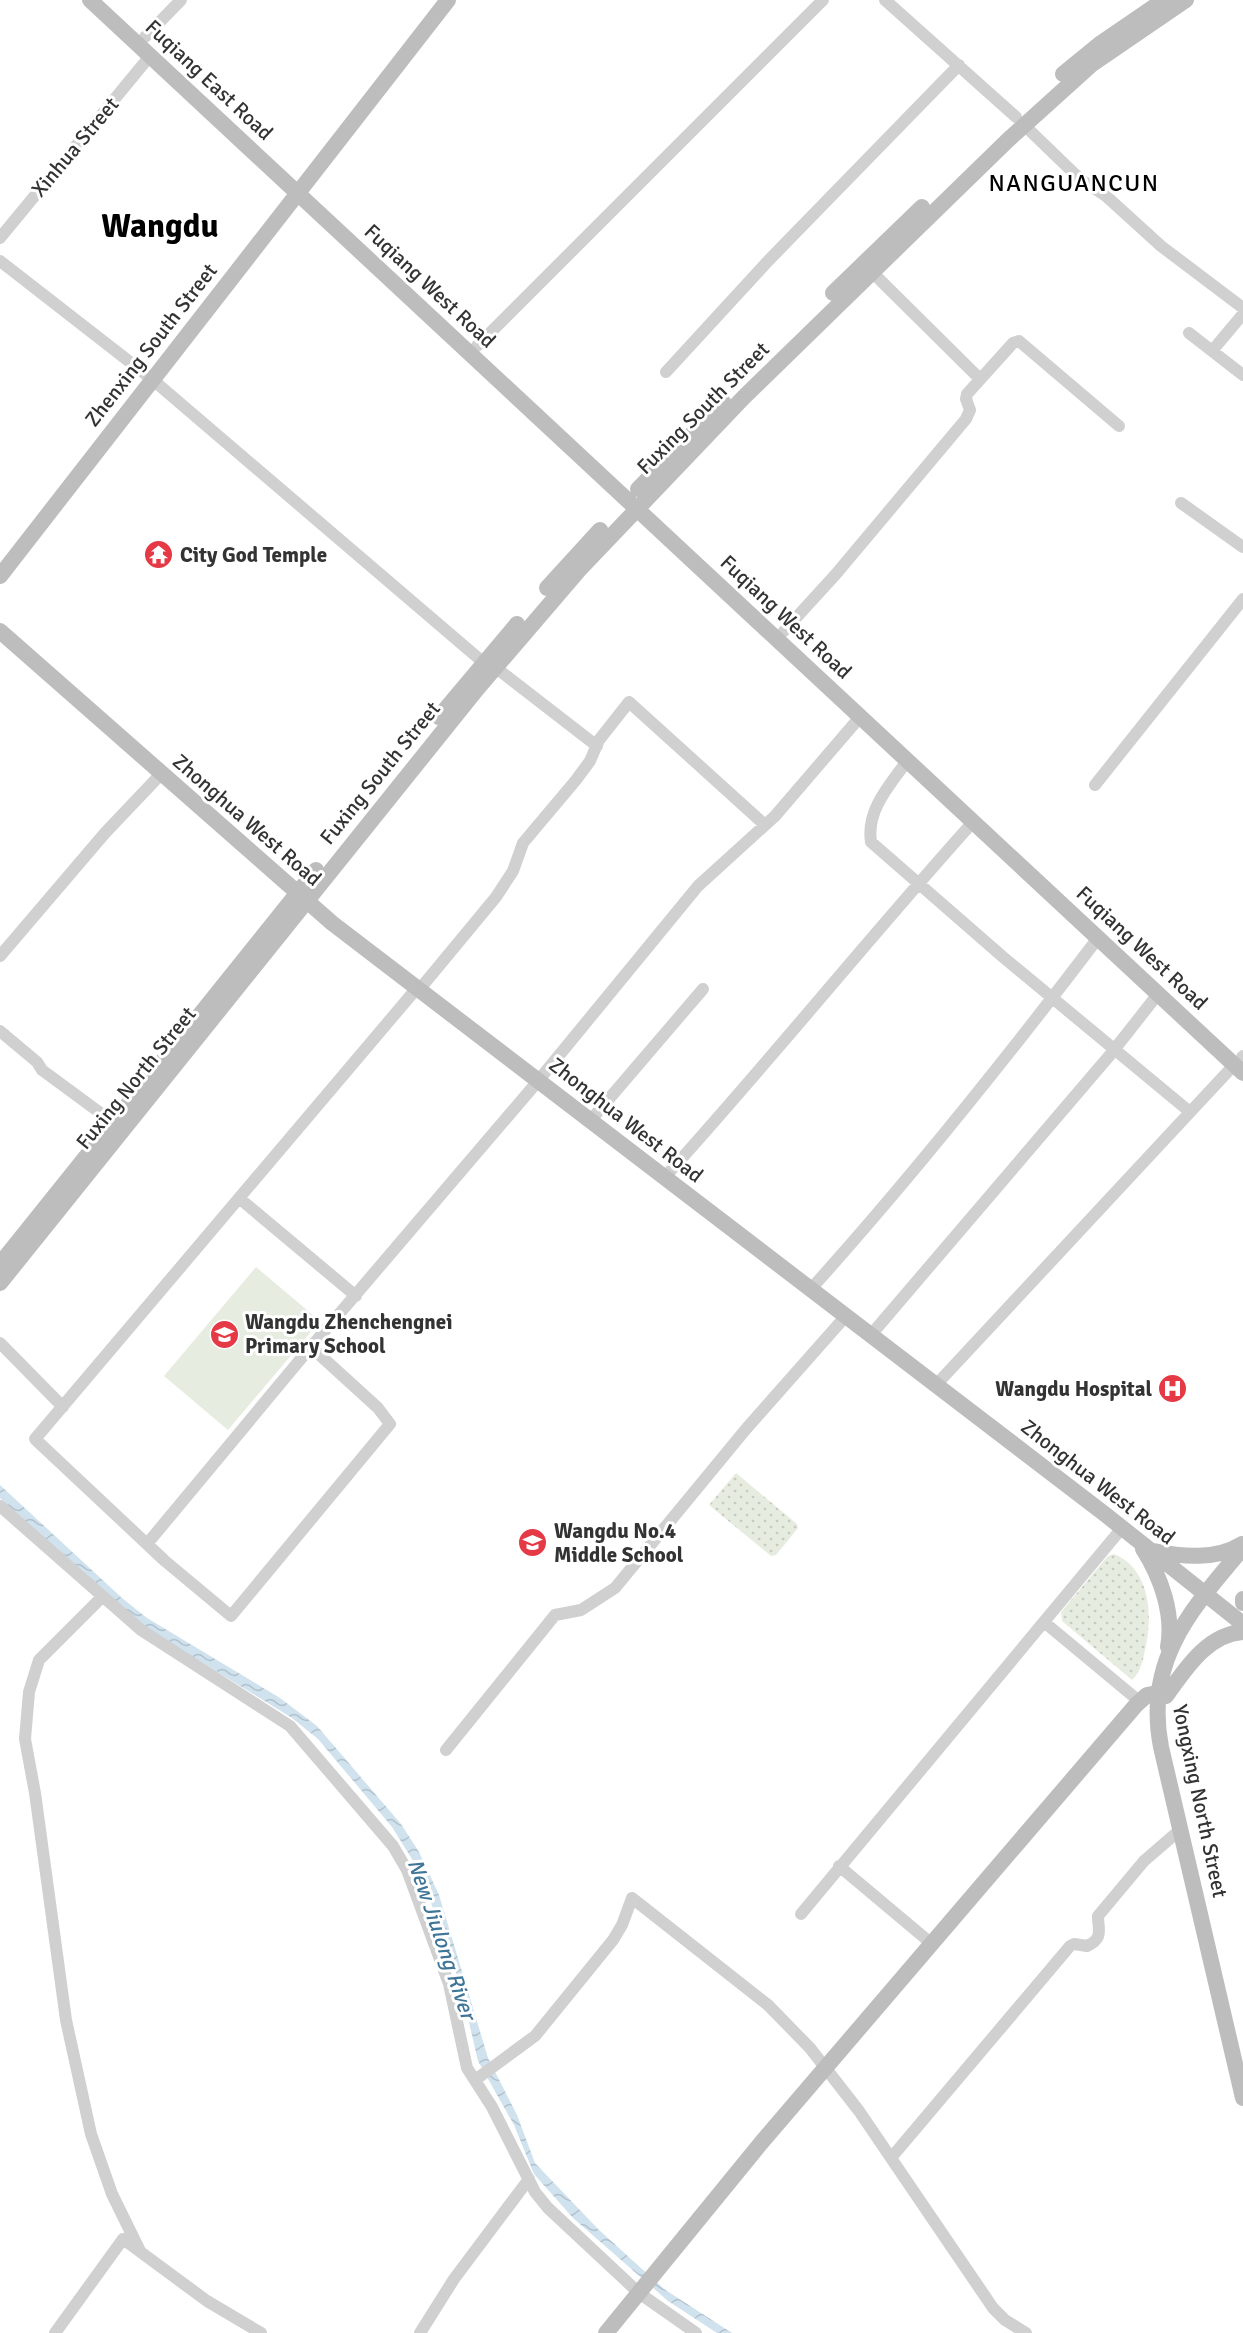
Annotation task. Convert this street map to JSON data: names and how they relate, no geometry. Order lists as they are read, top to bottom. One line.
{"streets":{"main road":["Fuqiang East Road","Fuqiang West Road","Zhenxing South Street","Fuxing South Street","Zhonghua West Road","Fuxing North Street","Yongxing North Street"],"street":["Xinhua Street"]},"crossings":[["Fuqiang East Road","Xinhua Street"],["Fuqiang East Road","Fuqiang West Road"],["Fuqiang East Road","Zhenxing South Street"],["Fuqiang West Road","Zhenxing South Street"],["Fuqiang West Road","Fuxing South Street"],["Fuxing South Street","Zhonghua West Road"],["Fuxing South Street","Fuxing North Street"],["Zhonghua West Road","Fuxing North Street"],["Zhonghua West Road","Yongxing North Street"]],"districts":["NANGUANCUN","Wangdu"],"water":["New Jiulong River"],"places":{"temple":["City God Temple"],"school or university":["Wangdu Zhenchengnei Primary School","Wangdu No.4 Middle School"],"hospital":["Wangdu Hospital"]}}
